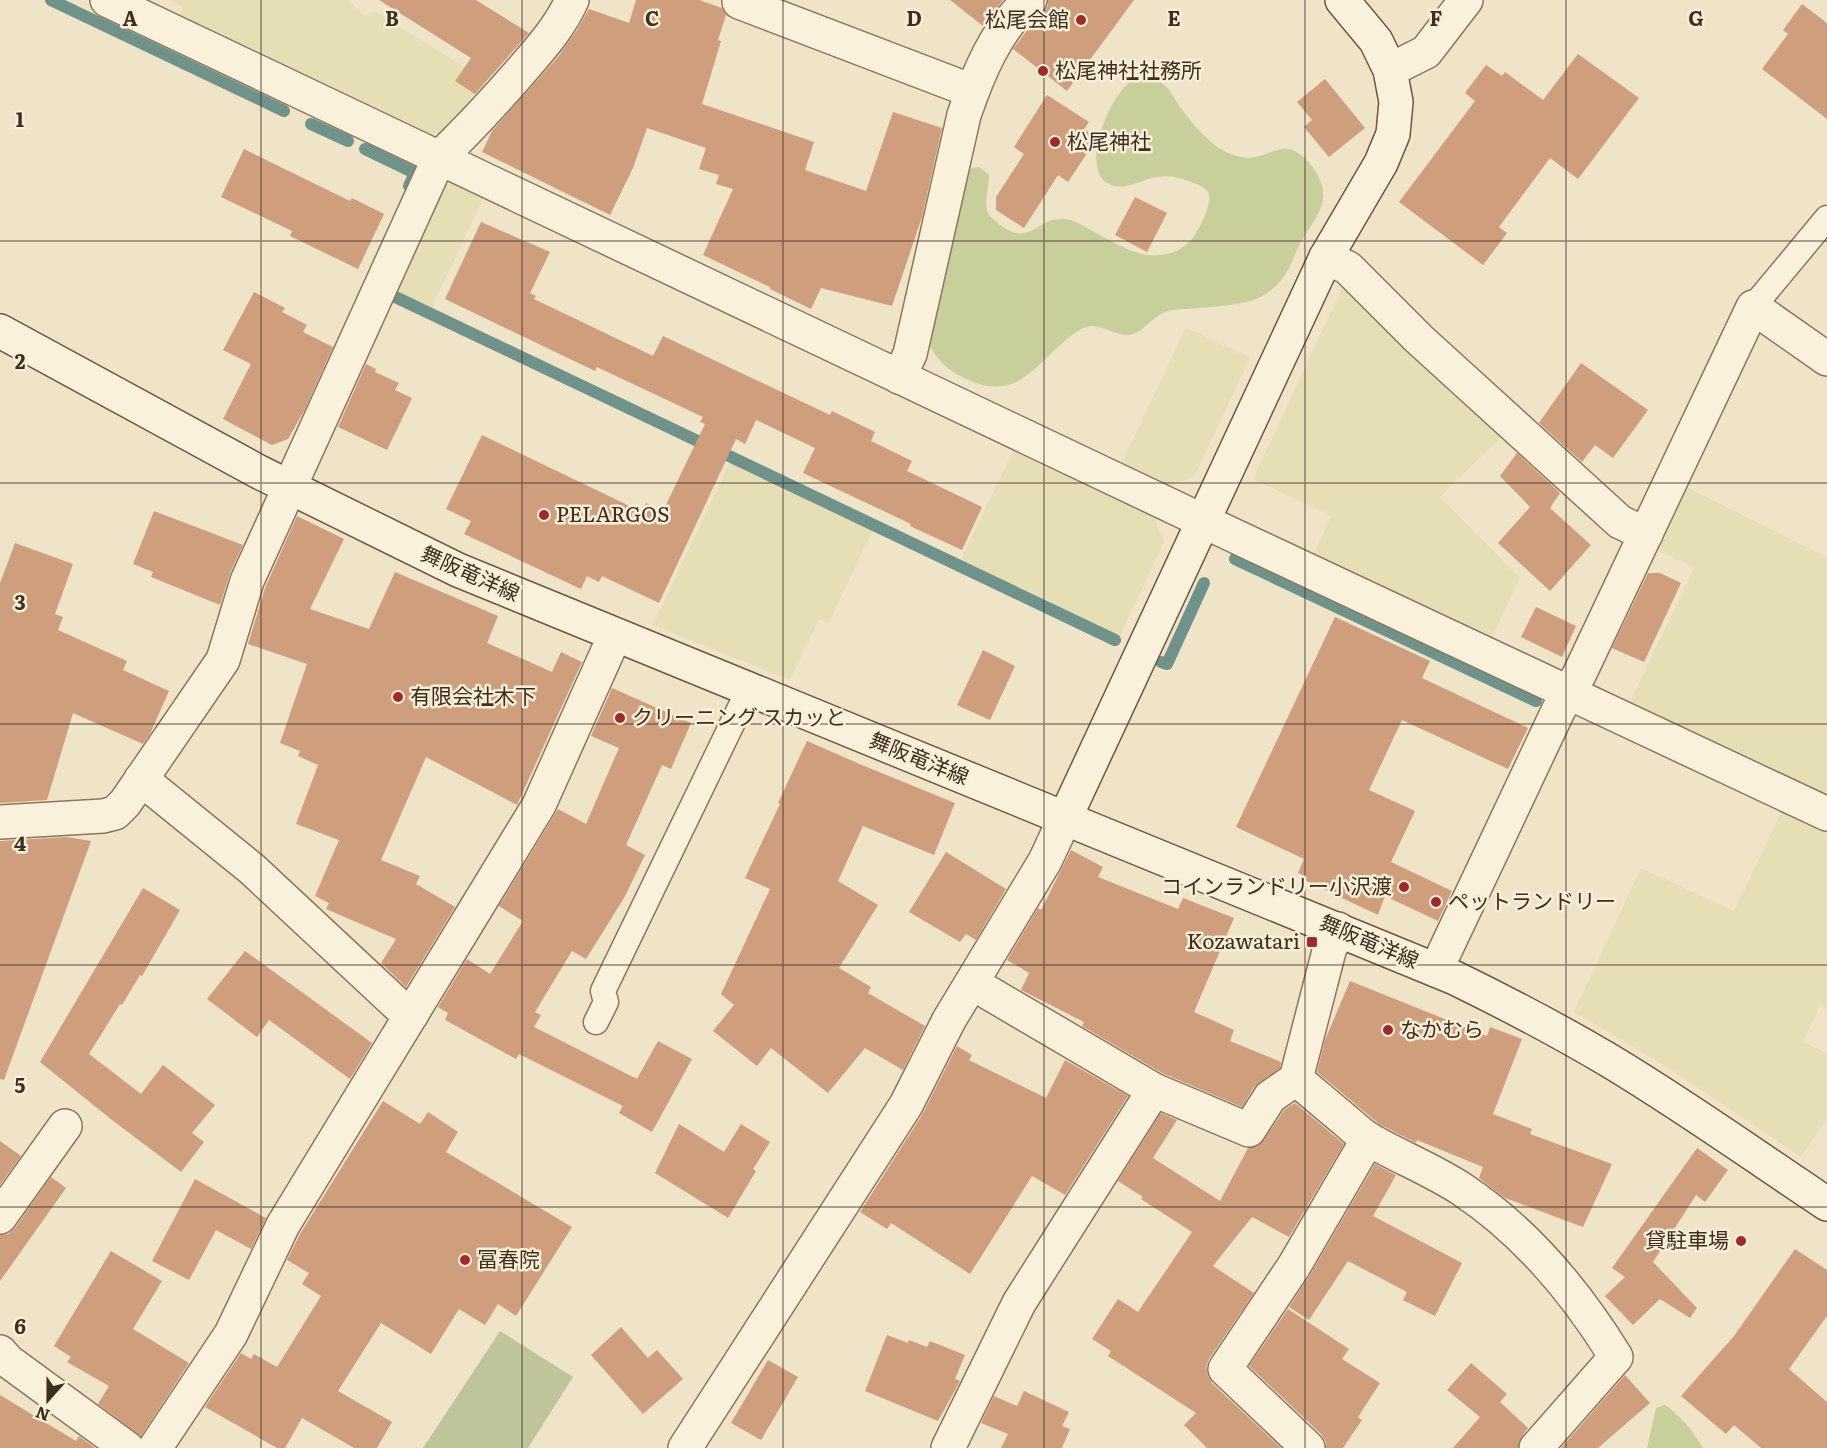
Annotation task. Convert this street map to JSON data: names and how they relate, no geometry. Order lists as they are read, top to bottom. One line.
{"streets":{"street":["舞阪竜洋線"]},"places":{"other":["松尾会館","松尾神社社務所","松尾神社","PELARGOS","有限会社木下","クリーニング スカッと","コインランドリー小沢渡","ペットランドリー","なかむら","貸駐車場","冨春院"],"transit":["Kozawatari"]},"north":"bottom","grid":{"columns":["A","B","C","D","E","F","G"],"rows":["1","2","3","4","5","6"]}}
